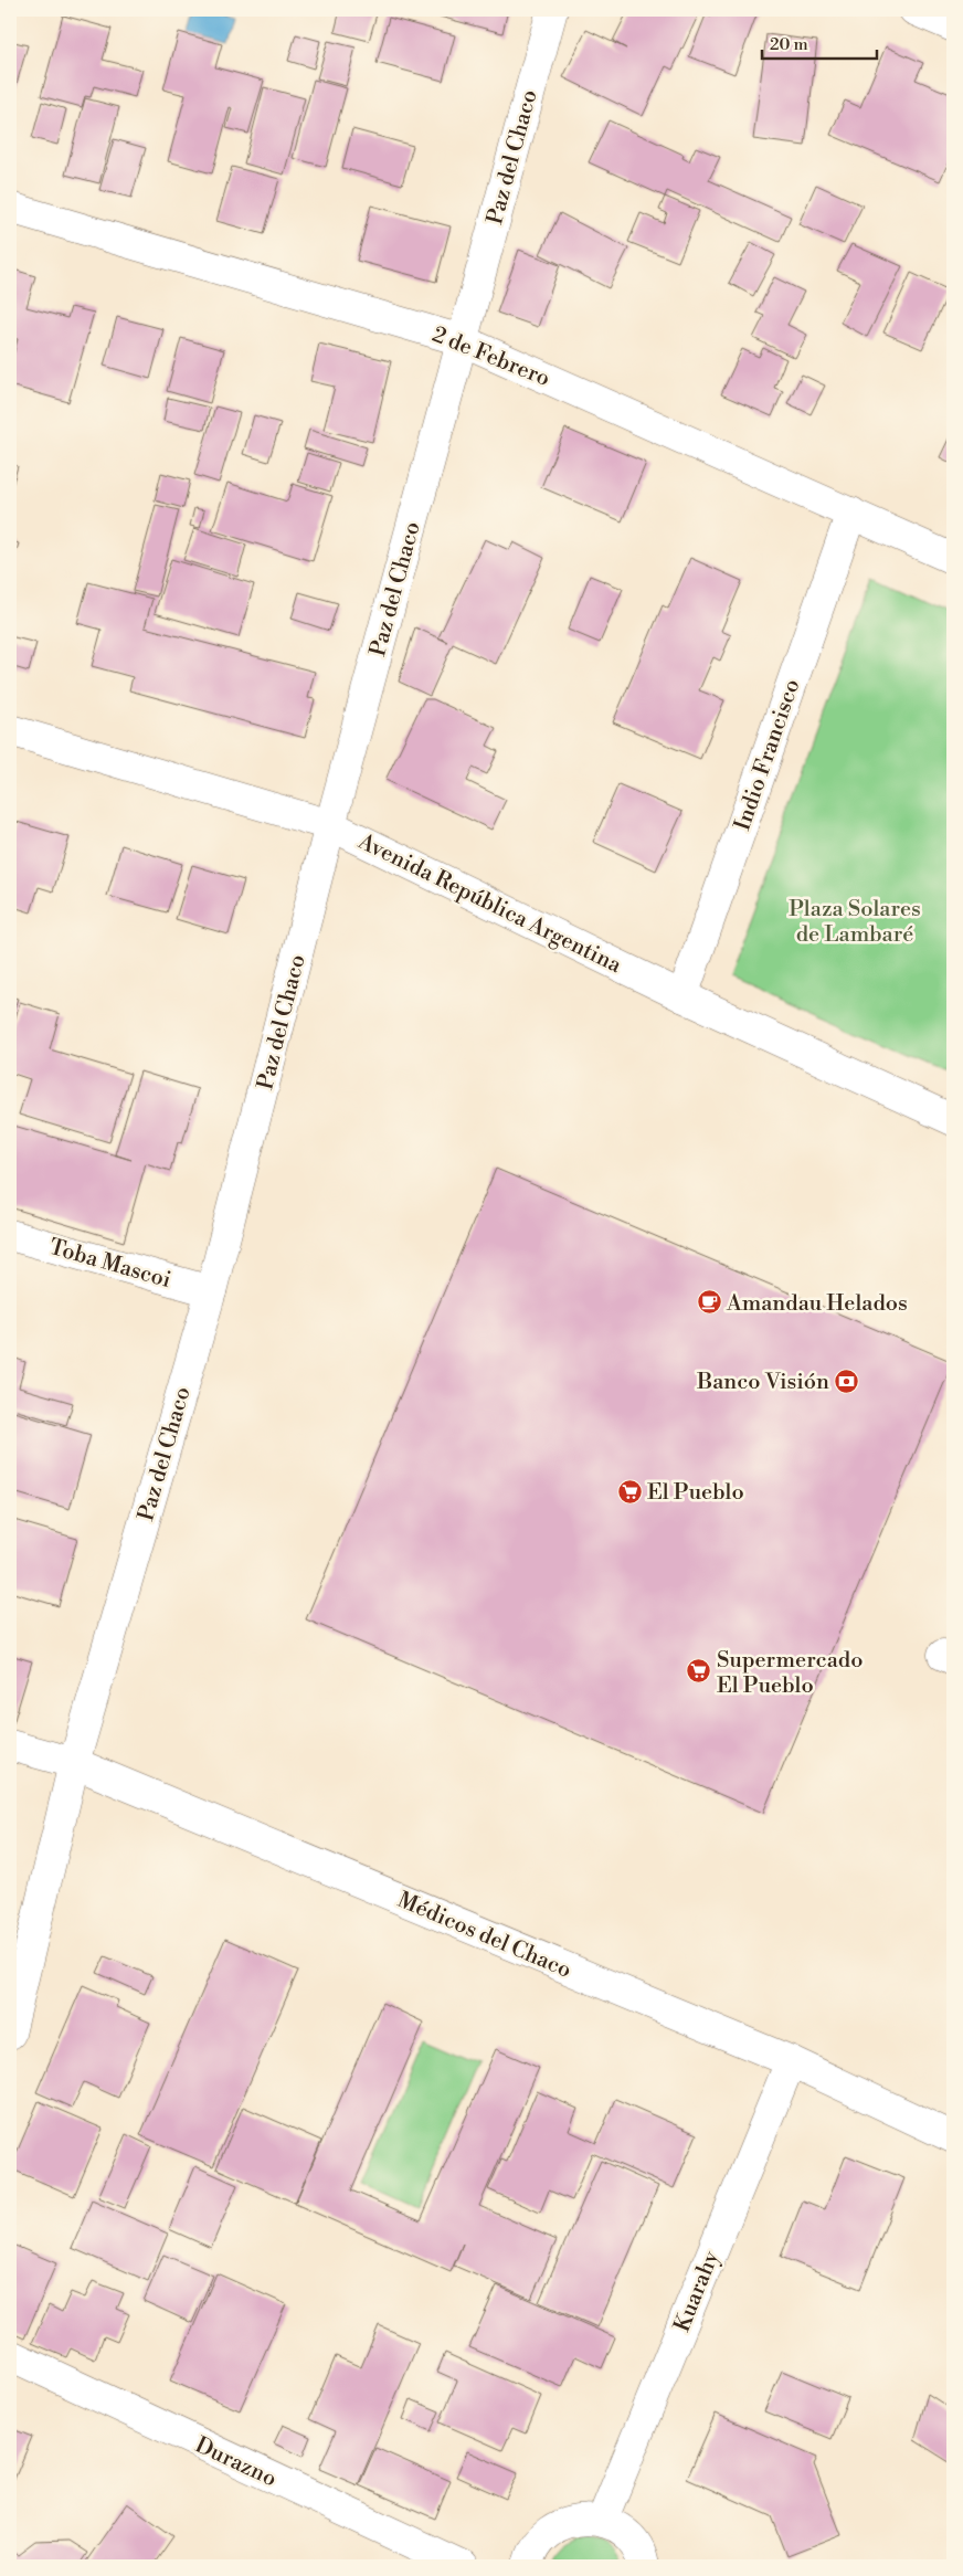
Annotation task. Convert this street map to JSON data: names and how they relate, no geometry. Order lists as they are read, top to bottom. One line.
{"streets":{"street":["Paz del Chaco","2 de Febrero","Indio Francisco","Avenida República Argentina","Toba Mascoi","Médicos del Chaco","Kuarahy","Durazno"]},"crossings":[["Paz del Chaco","2 de Febrero"],["Paz del Chaco","Avenida República Argentina"],["Paz del Chaco","Toba Mascoi"],["Paz del Chaco","Médicos del Chaco"],["2 de Febrero","Indio Francisco"],["Indio Francisco","Avenida República Argentina"],["Médicos del Chaco","Kuarahy"]],"parks":["Plaza Solares de Lambaré"],"places":{"cafe":["Amandau Helados"],"bank":["Banco Visión"],"supermarket":["El Pueblo","Supermercado El Pueblo"]},"scale_bar":"20 m"}
